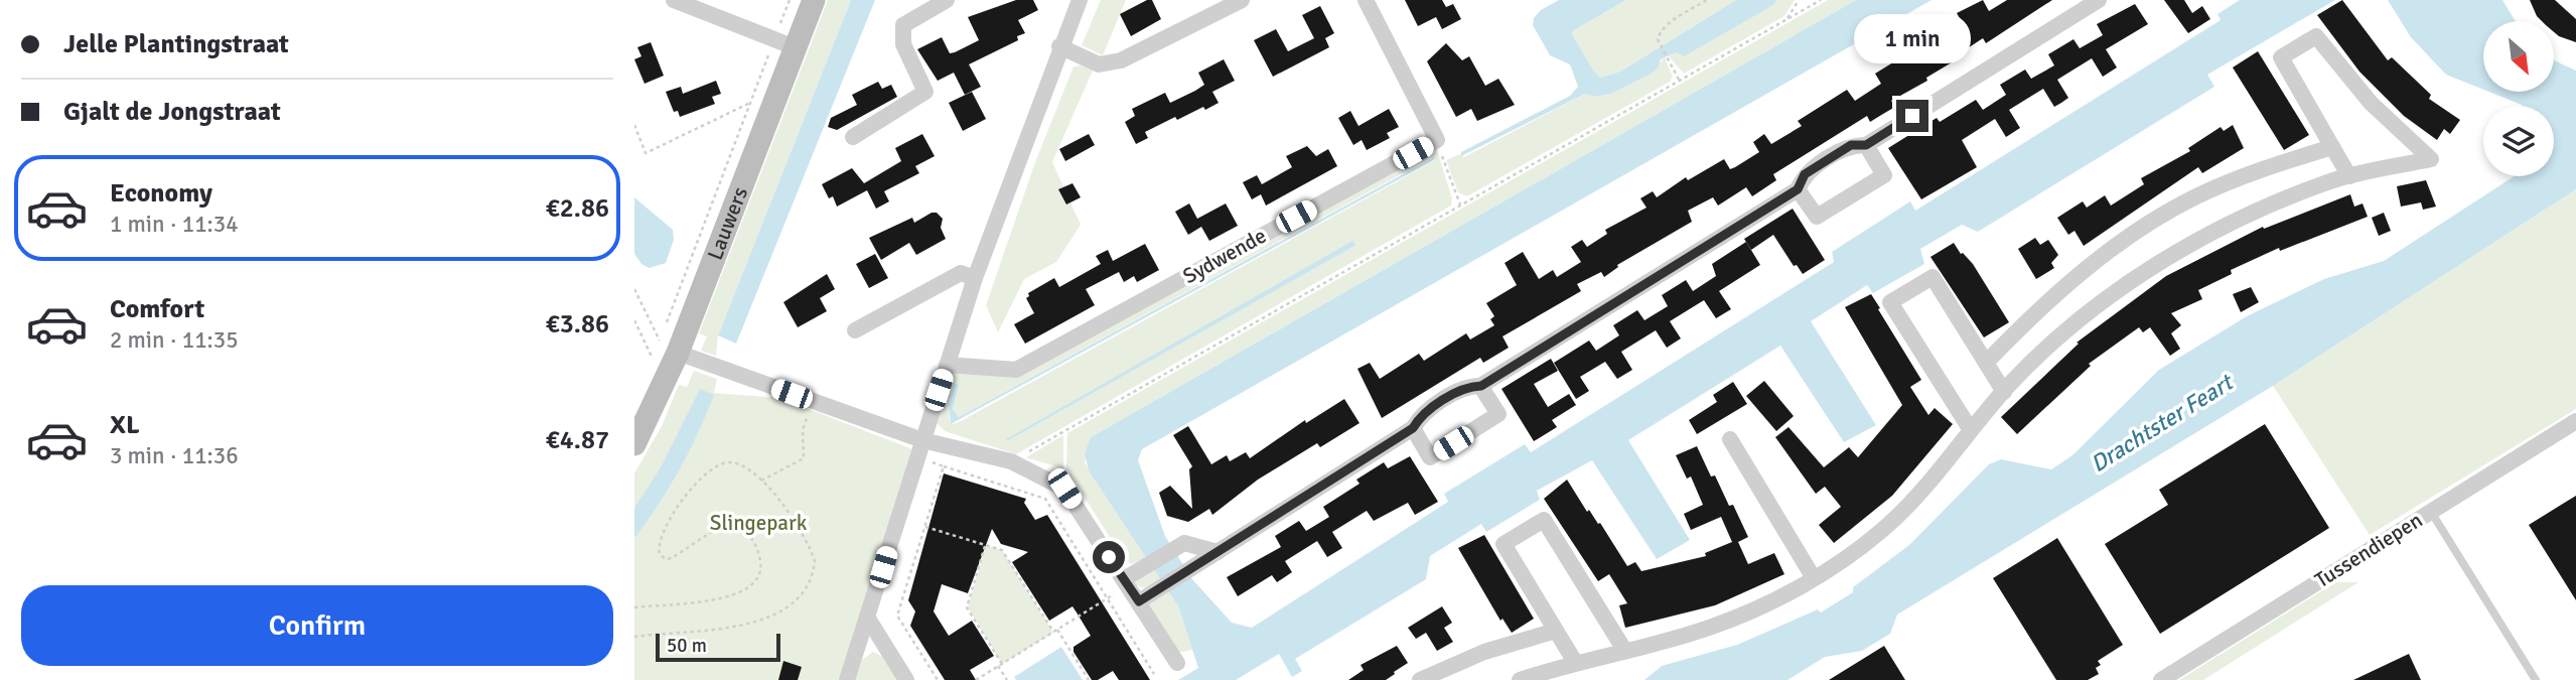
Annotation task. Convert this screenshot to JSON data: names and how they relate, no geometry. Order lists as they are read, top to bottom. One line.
{"streets":{"street":["Lauwers","Sydwende","Tussendiepen"]},"water":["Drachtster Feart"],"parks":["Slingepark"],"scale_bar":"50 m","north":"bottom right","page":{"banner":["Jelle Plantingstraat","Gjalt de Jongstraat"],"bubble":"1 min","list":[{"name":"Economy","note":"1 min · 11:34","value":"€2.86"},{"name":"Comfort","note":"2 min · 11:35","value":"€3.86"},{"name":"XL","note":"3 min · 11:36","value":"€4.87"}],"buttons":"Confirm","scale":"50 m"}}
